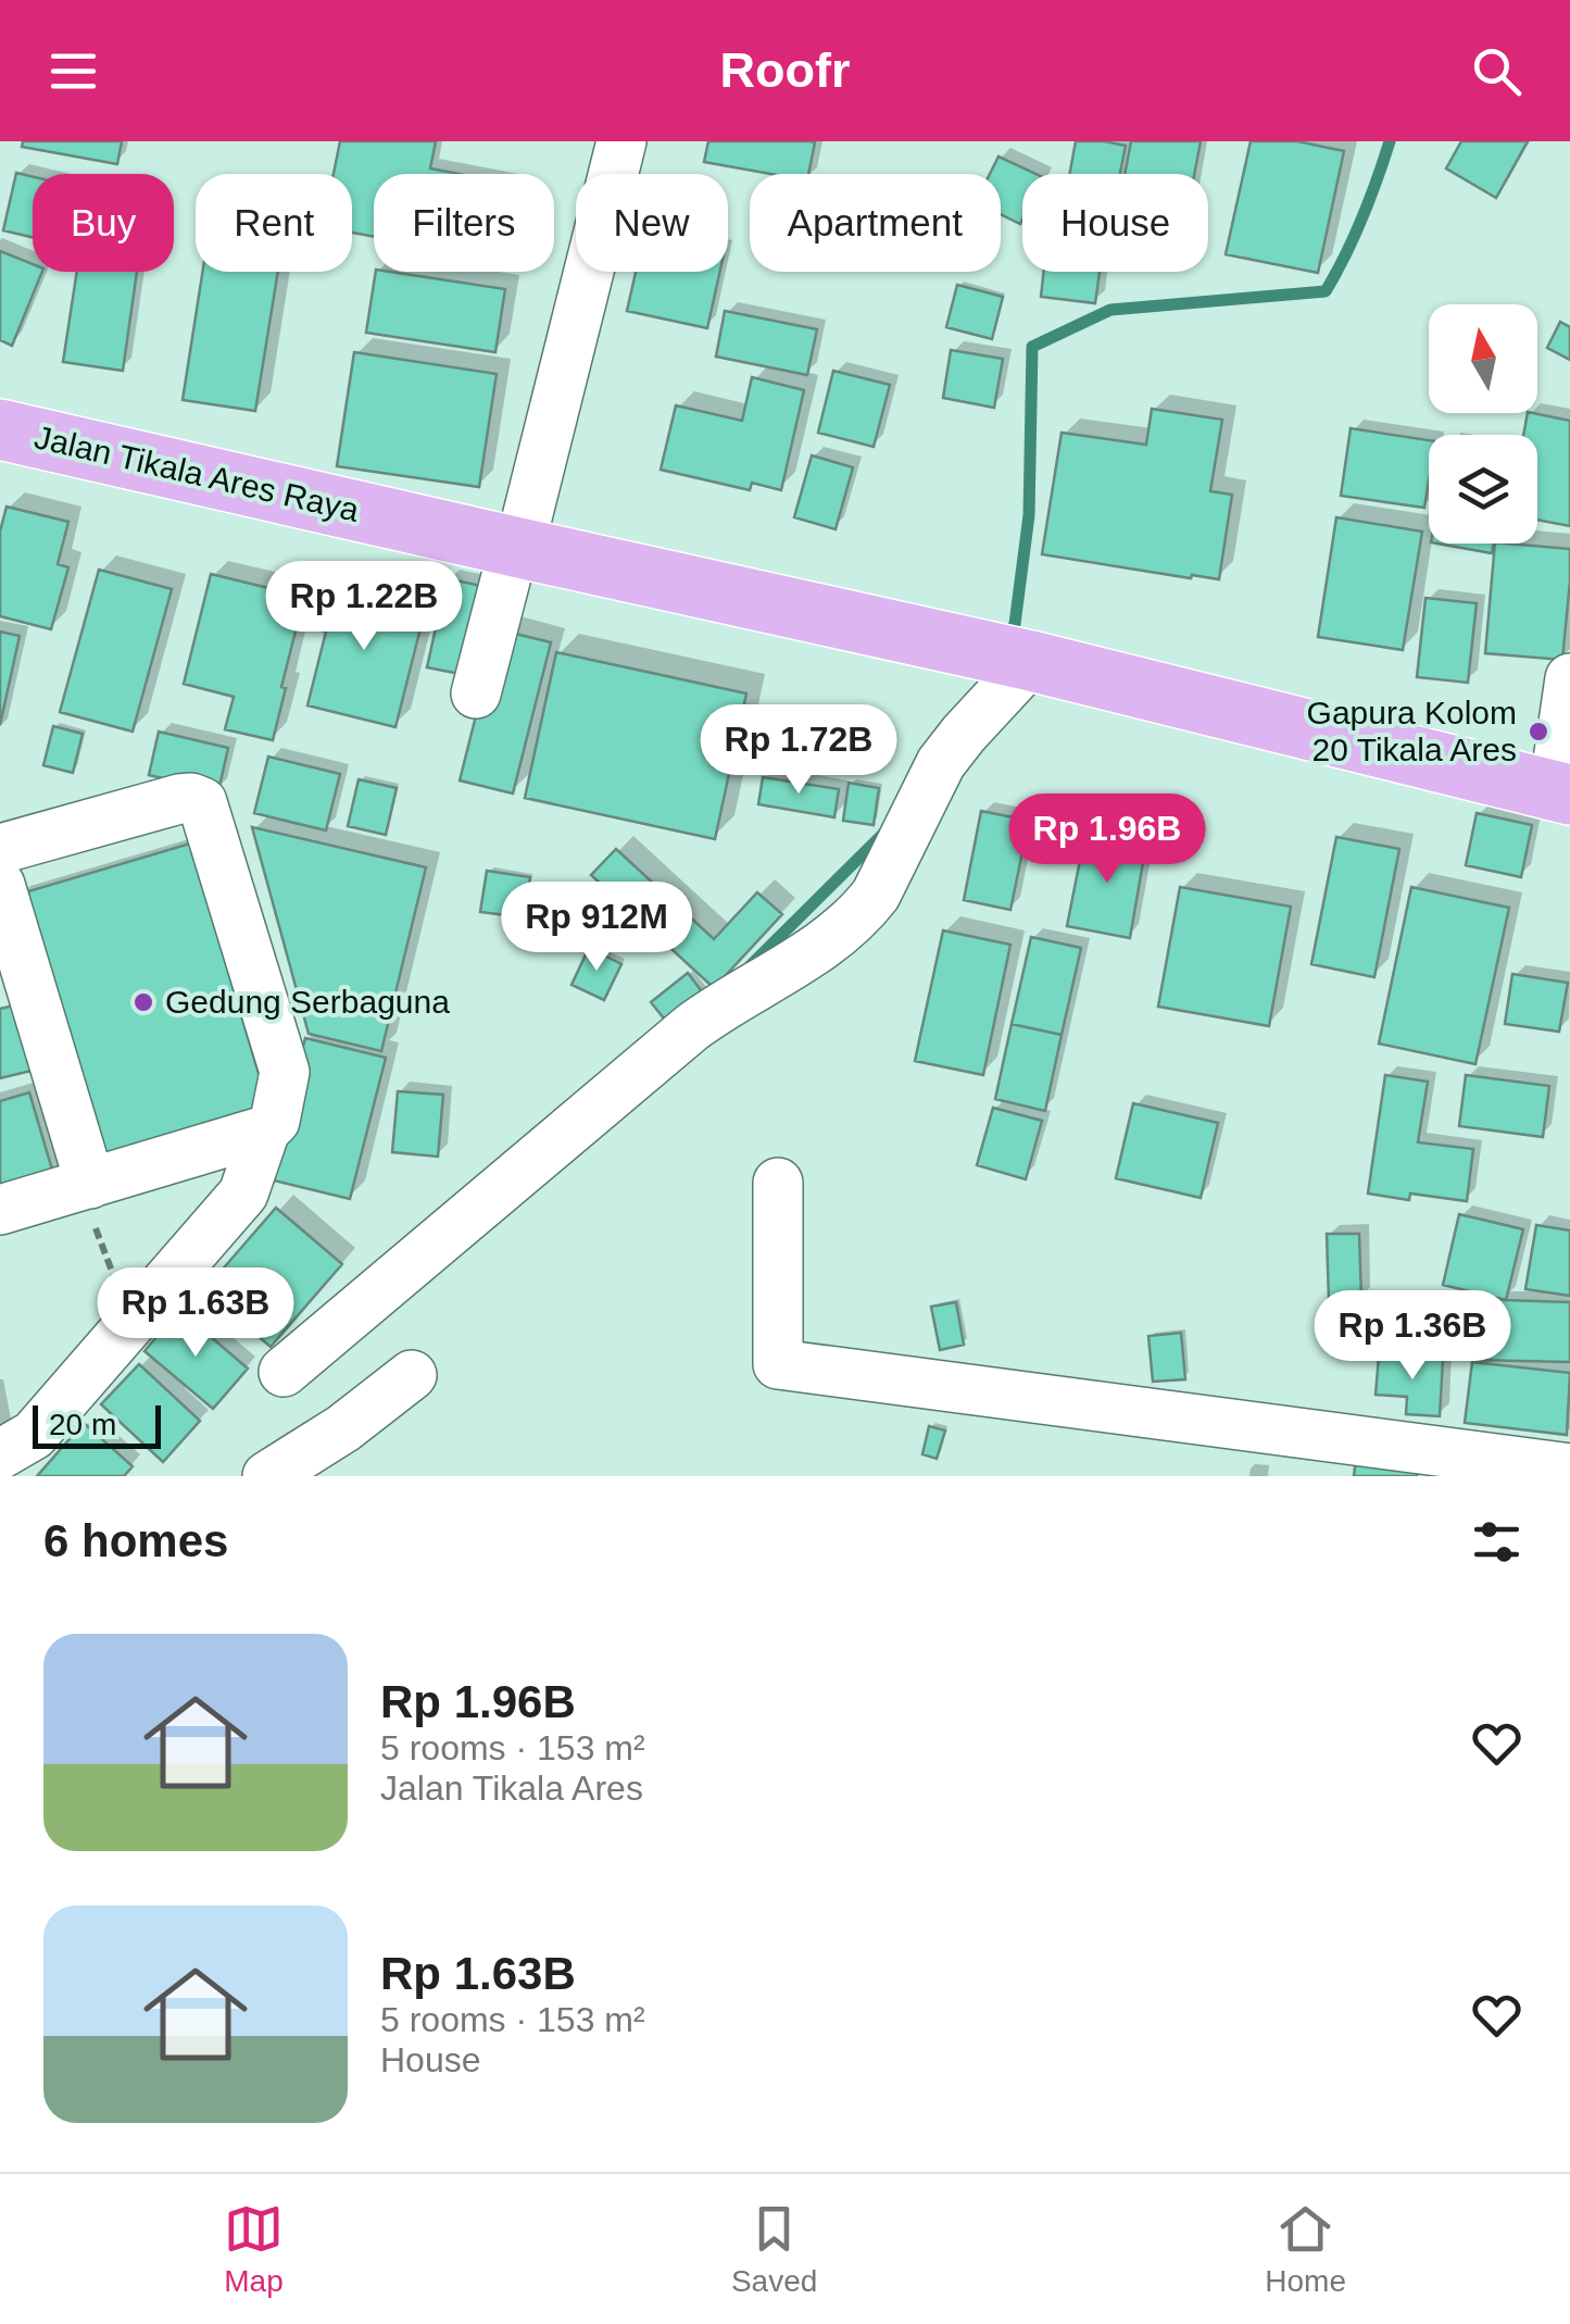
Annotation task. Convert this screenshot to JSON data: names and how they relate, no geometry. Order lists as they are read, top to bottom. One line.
{"streets":{"main road":["Jalan Tikala Ares Raya"]},"places":["Gapura Kolom 20 Tikala Ares","Gedung Serbaguna"],"scale_bar":"20 m","north":"top","page":{"header":"Roofr","chip":["Buy","Rent","Filters","New","Apartment","House"],"price":["Rp 1.22B","Rp 1.72B","Rp 1.96B","Rp 912M","Rp 1.63B","Rp 1.36B"],"scale":"20 m","heading":"6 homes","list":[{"name":"Rp 1.96B","note":"5 rooms · 153 m² · Jalan Tikala Ares"},{"name":"Rp 1.63B","note":"5 rooms · 153 m² · House"}],"tabs":["Map","Saved","Home"]}}
